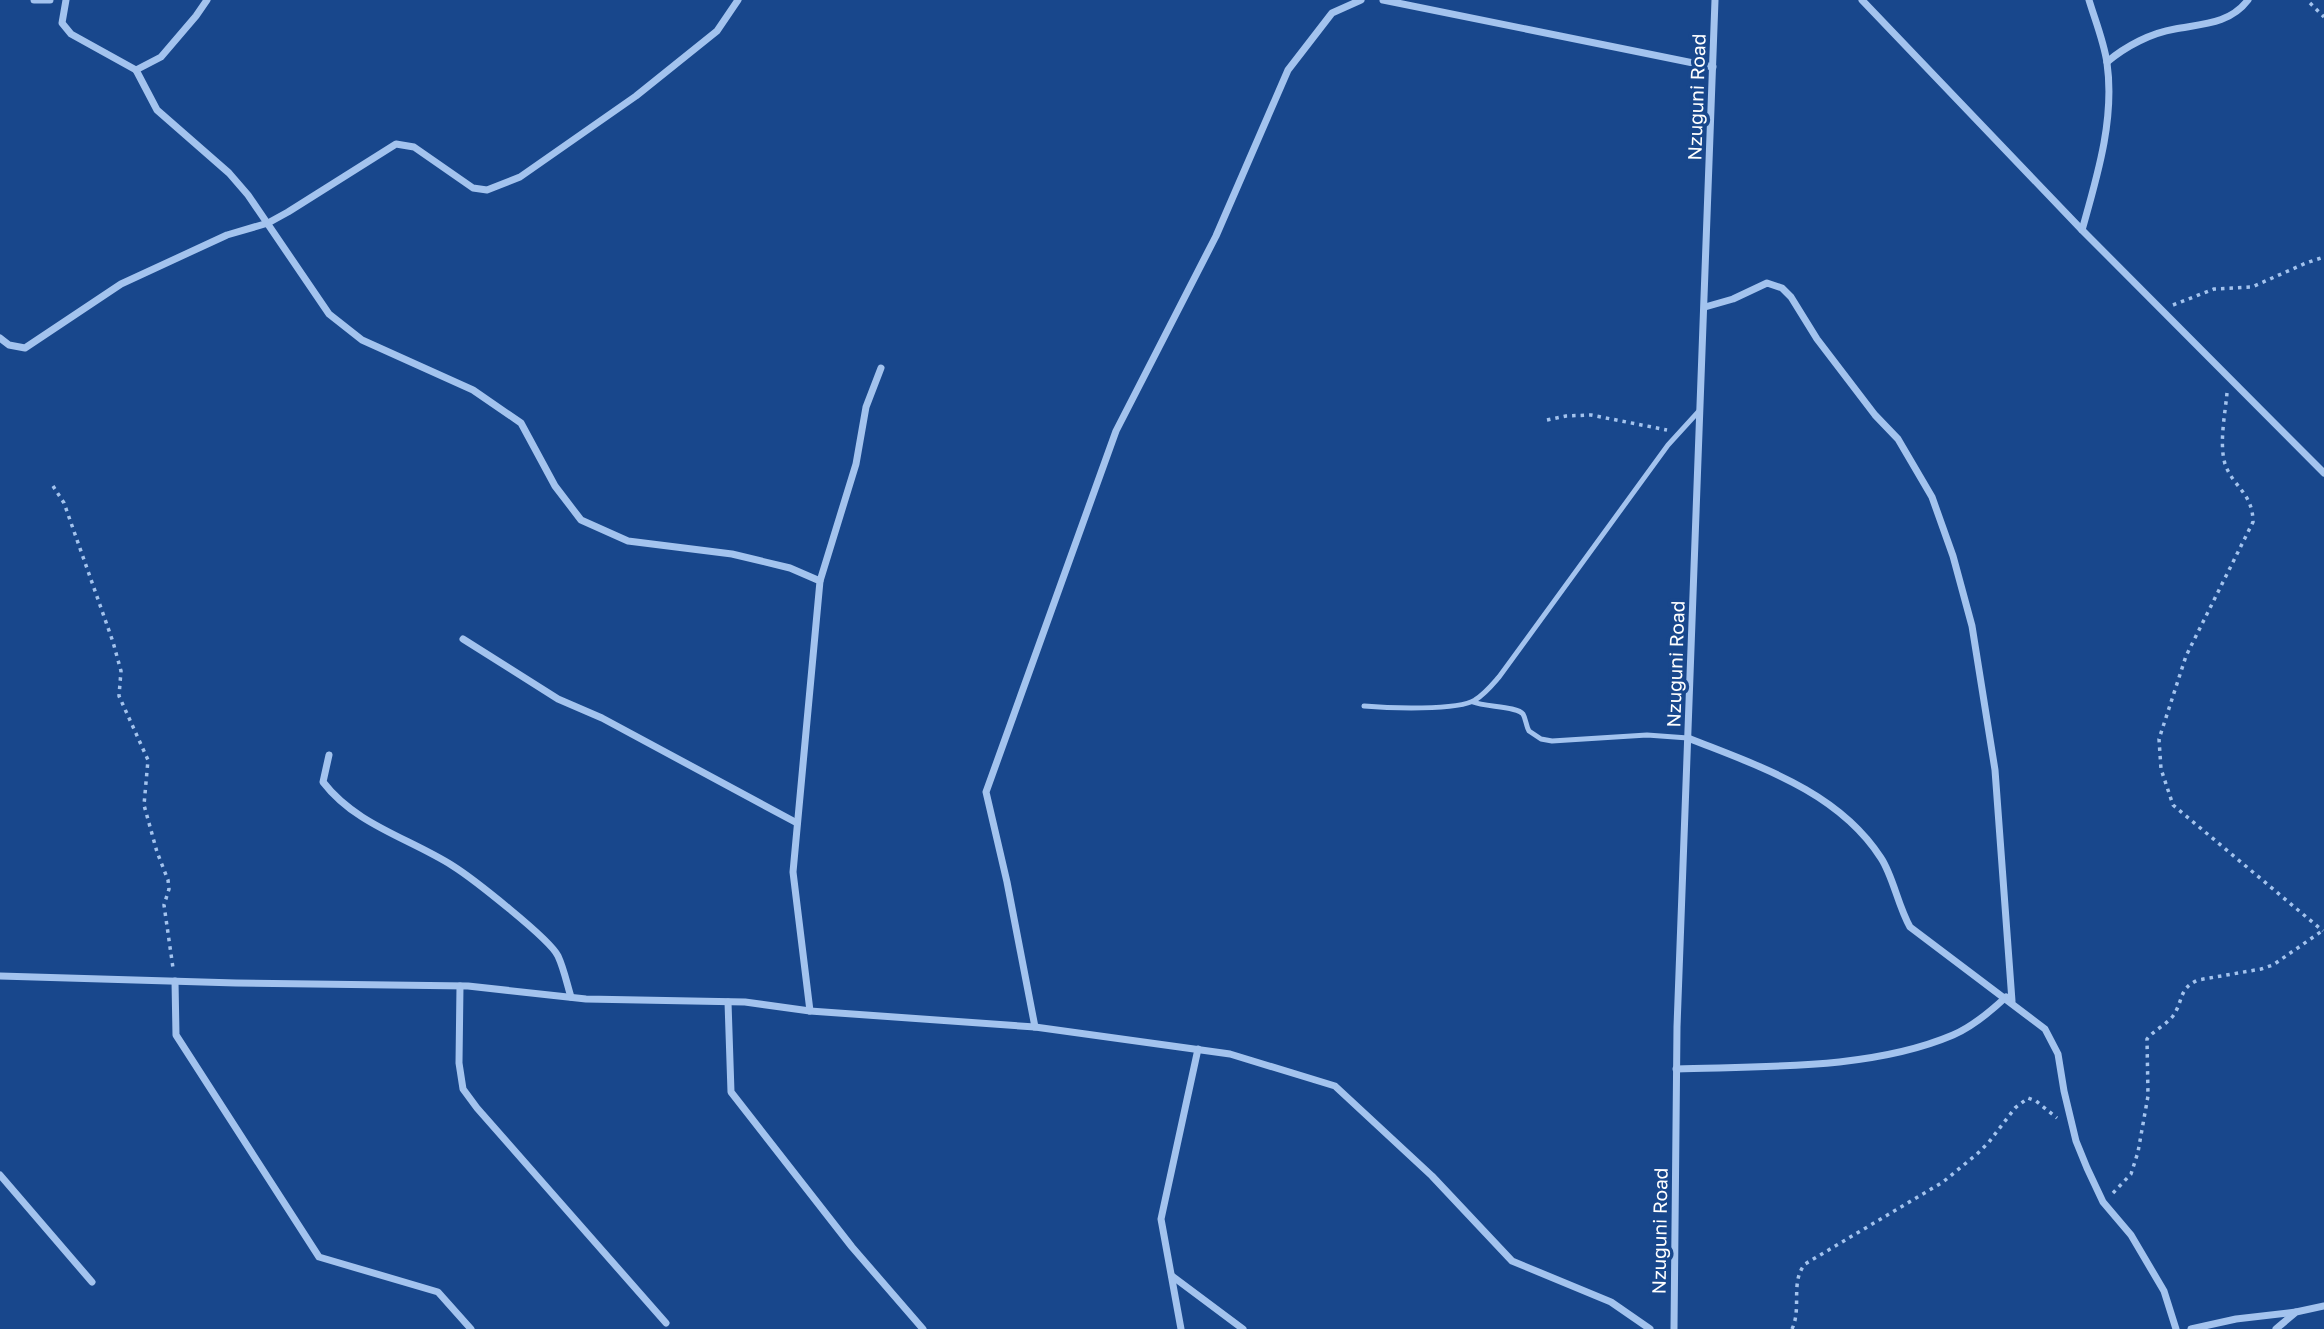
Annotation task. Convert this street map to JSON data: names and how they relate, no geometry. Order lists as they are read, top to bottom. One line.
{"streets":{"street":["Nzuguni Road"]}}
